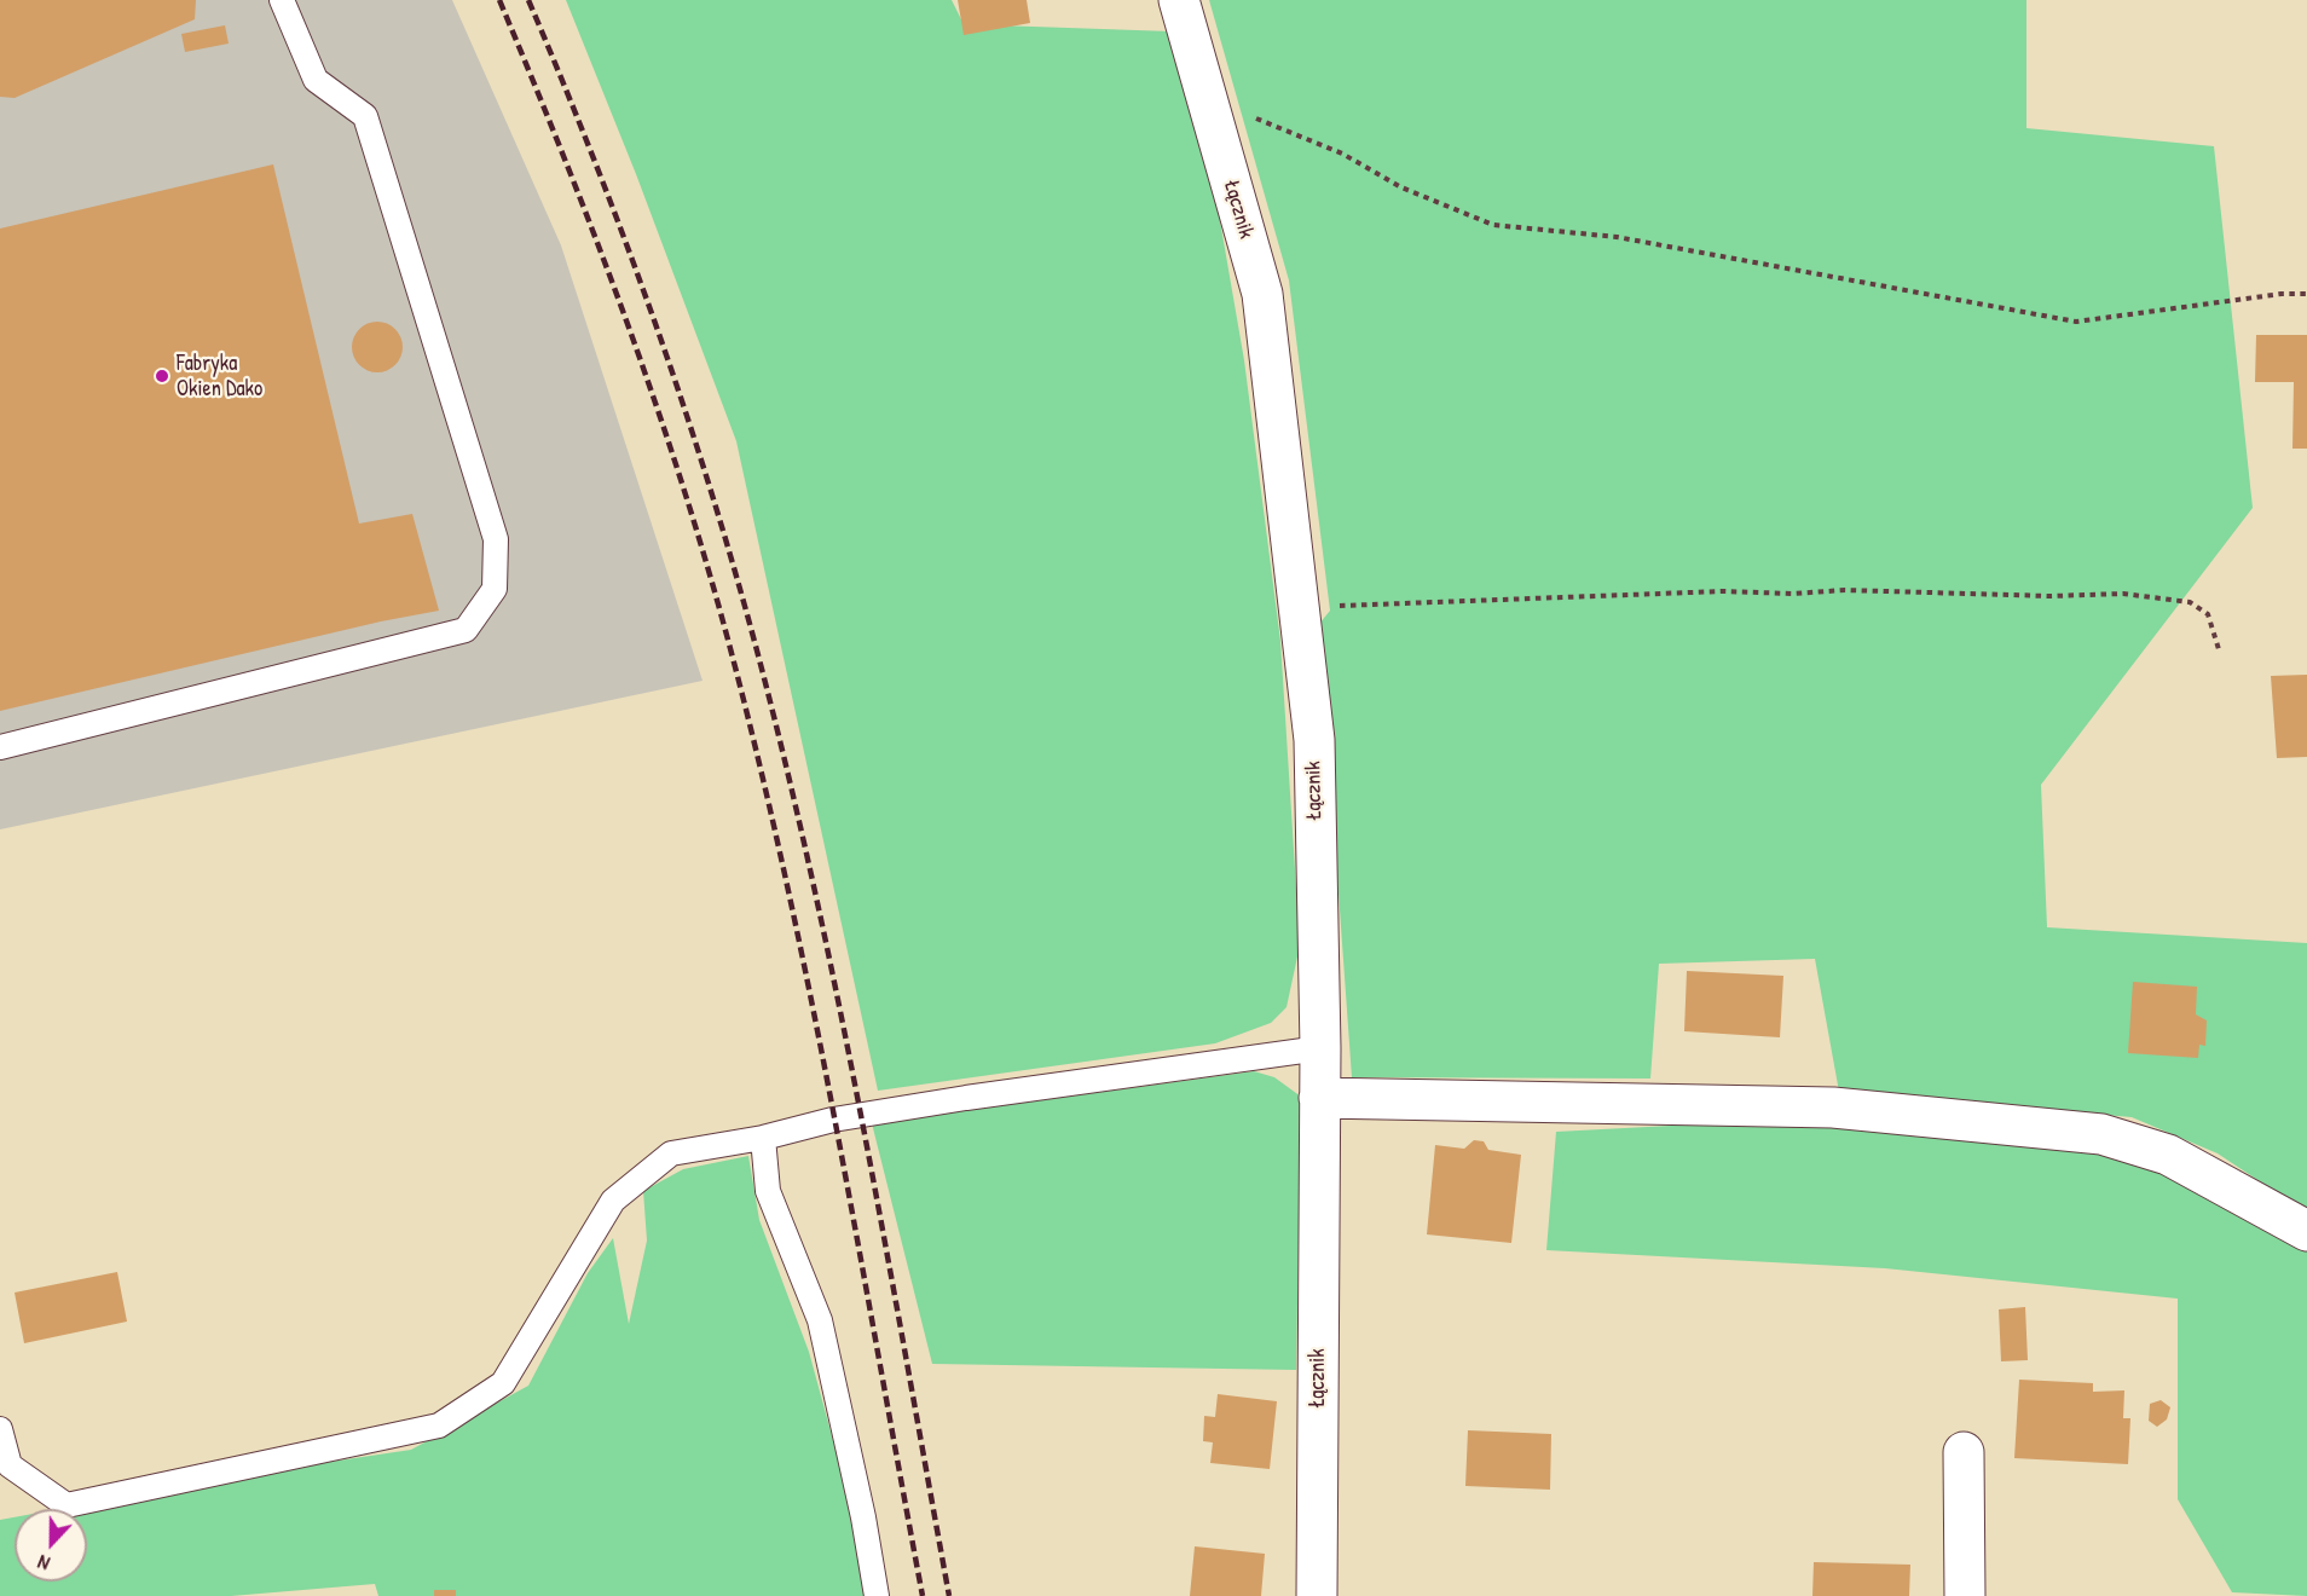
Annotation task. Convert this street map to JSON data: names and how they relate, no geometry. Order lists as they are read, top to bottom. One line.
{"streets":{"street":["Łącznik"]},"places":["Fabryka Okien Dako"],"north":"bottom"}
